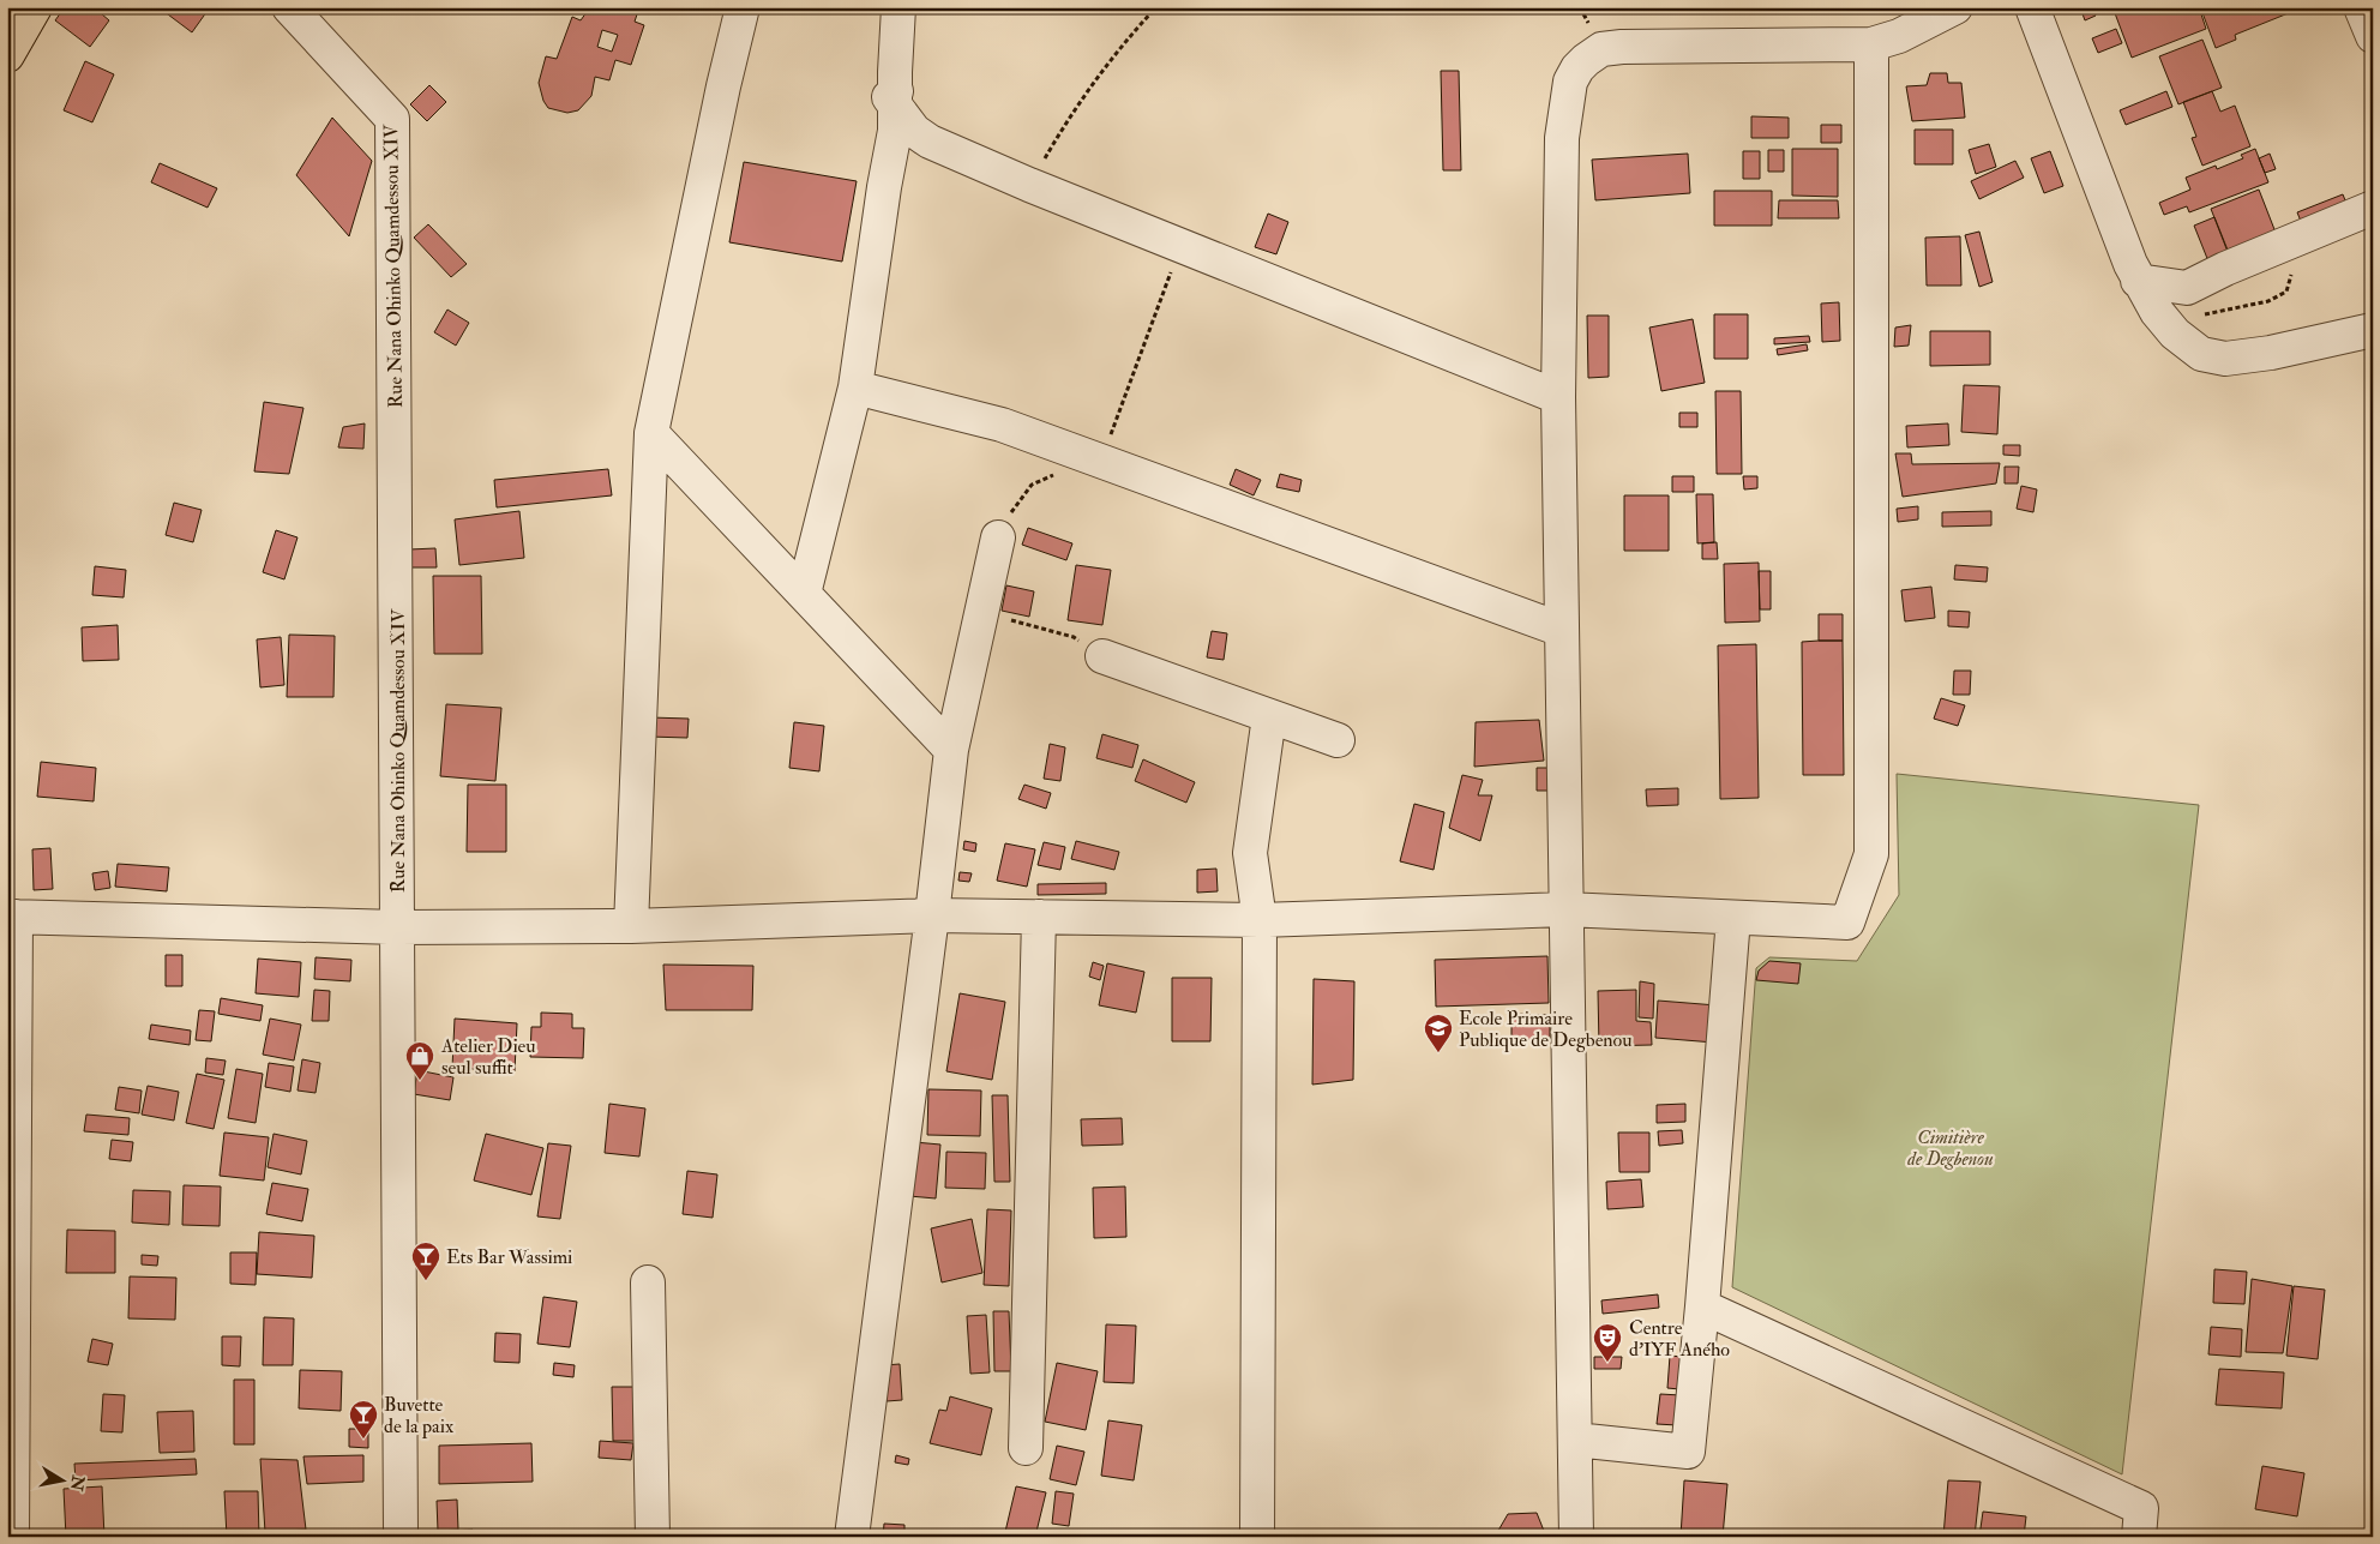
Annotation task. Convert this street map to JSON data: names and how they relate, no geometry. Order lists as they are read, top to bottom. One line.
{"streets":{"street":["Rue Nana Ohinko Quamdessou XIV"]},"parks":["Cimitière de Degbenou"],"places":{"school or university":["Ecole Primaire Publique de Degbenou"],"shop":["Atelier Dieu seul suffit"],"bar":["Ets Bar Wassimi","Buvette de la paix"],"theatre":["Centre d'IYF Aného"]},"north":"right"}
